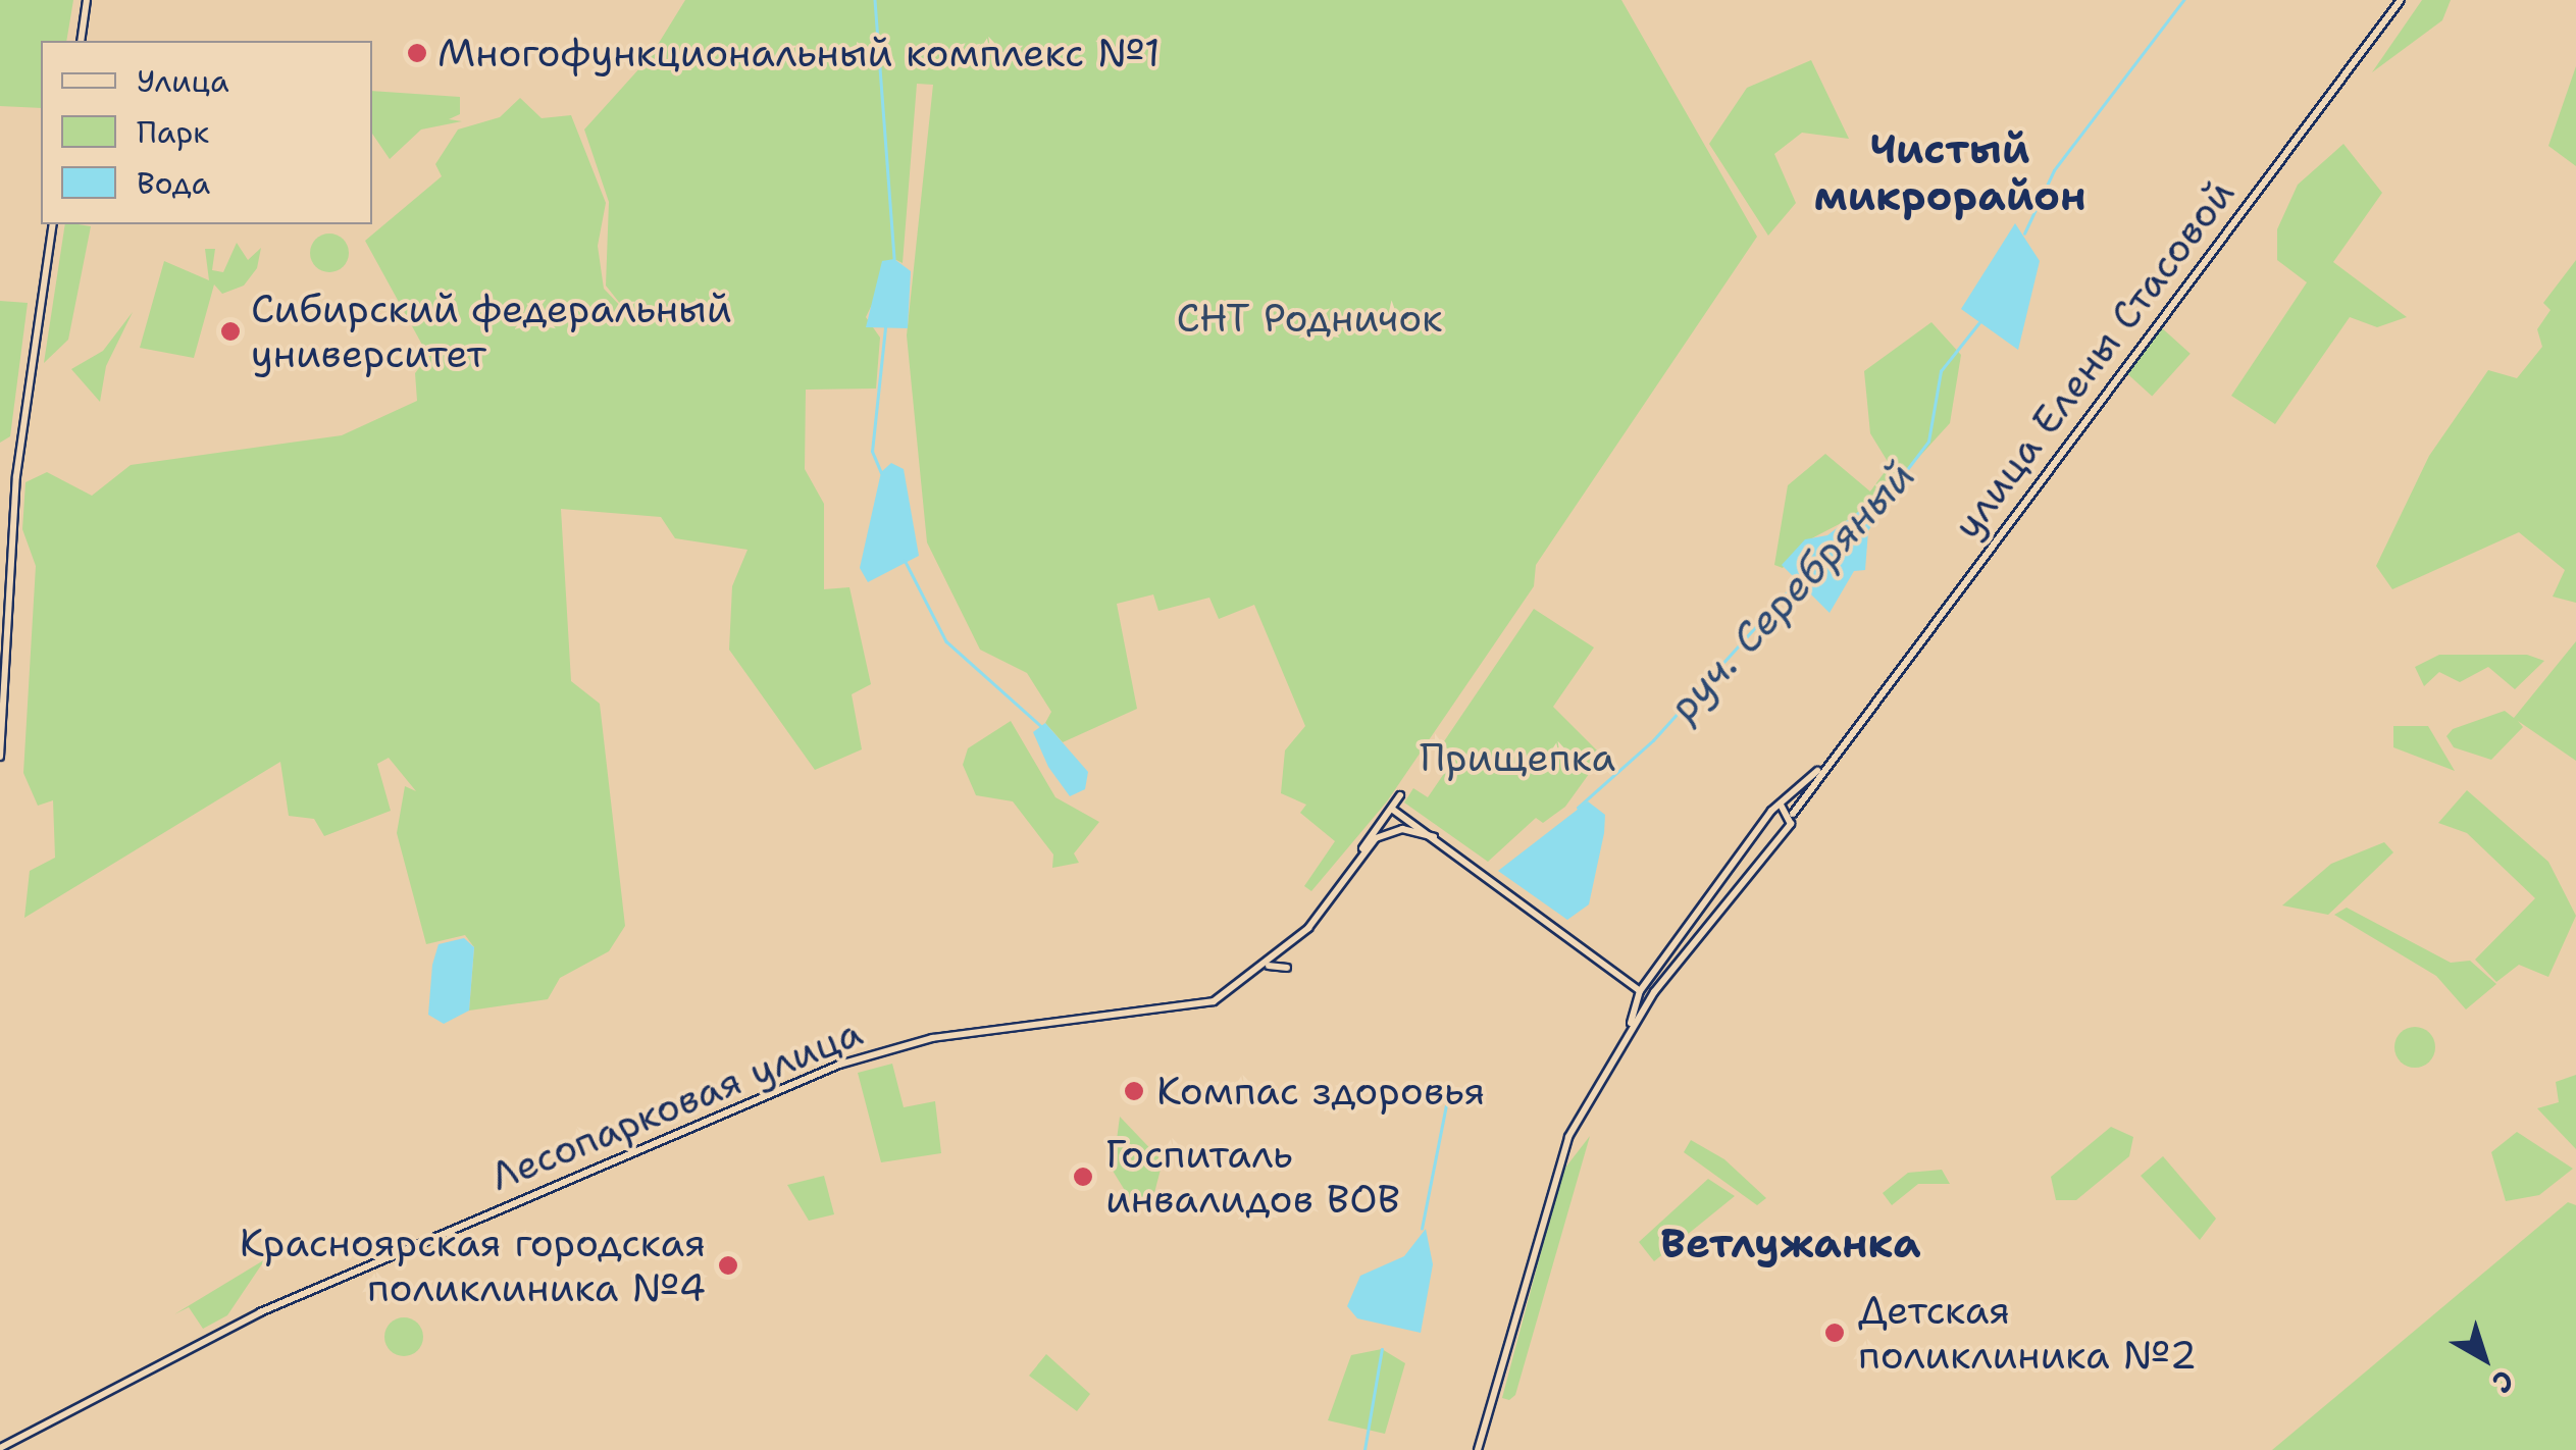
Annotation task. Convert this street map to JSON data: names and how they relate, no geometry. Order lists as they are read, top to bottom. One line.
{"streets":{"main road":["улица Елены Стасовой","Лесопарковая улица"]},"districts":["Чистый микрорайон","Ветлужанка"],"water":["руч. Серебряный"],"parks":["СНТ Родничок","Прищепка"],"places":["Многофункциональный комплекс №1","Сибирский федеральный университет","Компас здоровья","Госпиталь инвалидов ВОВ","Красноярская городская поликлиника №4","Детская поликлиника №2"],"legend":["Улица","Парк","Вода"],"north":"bottom right"}
